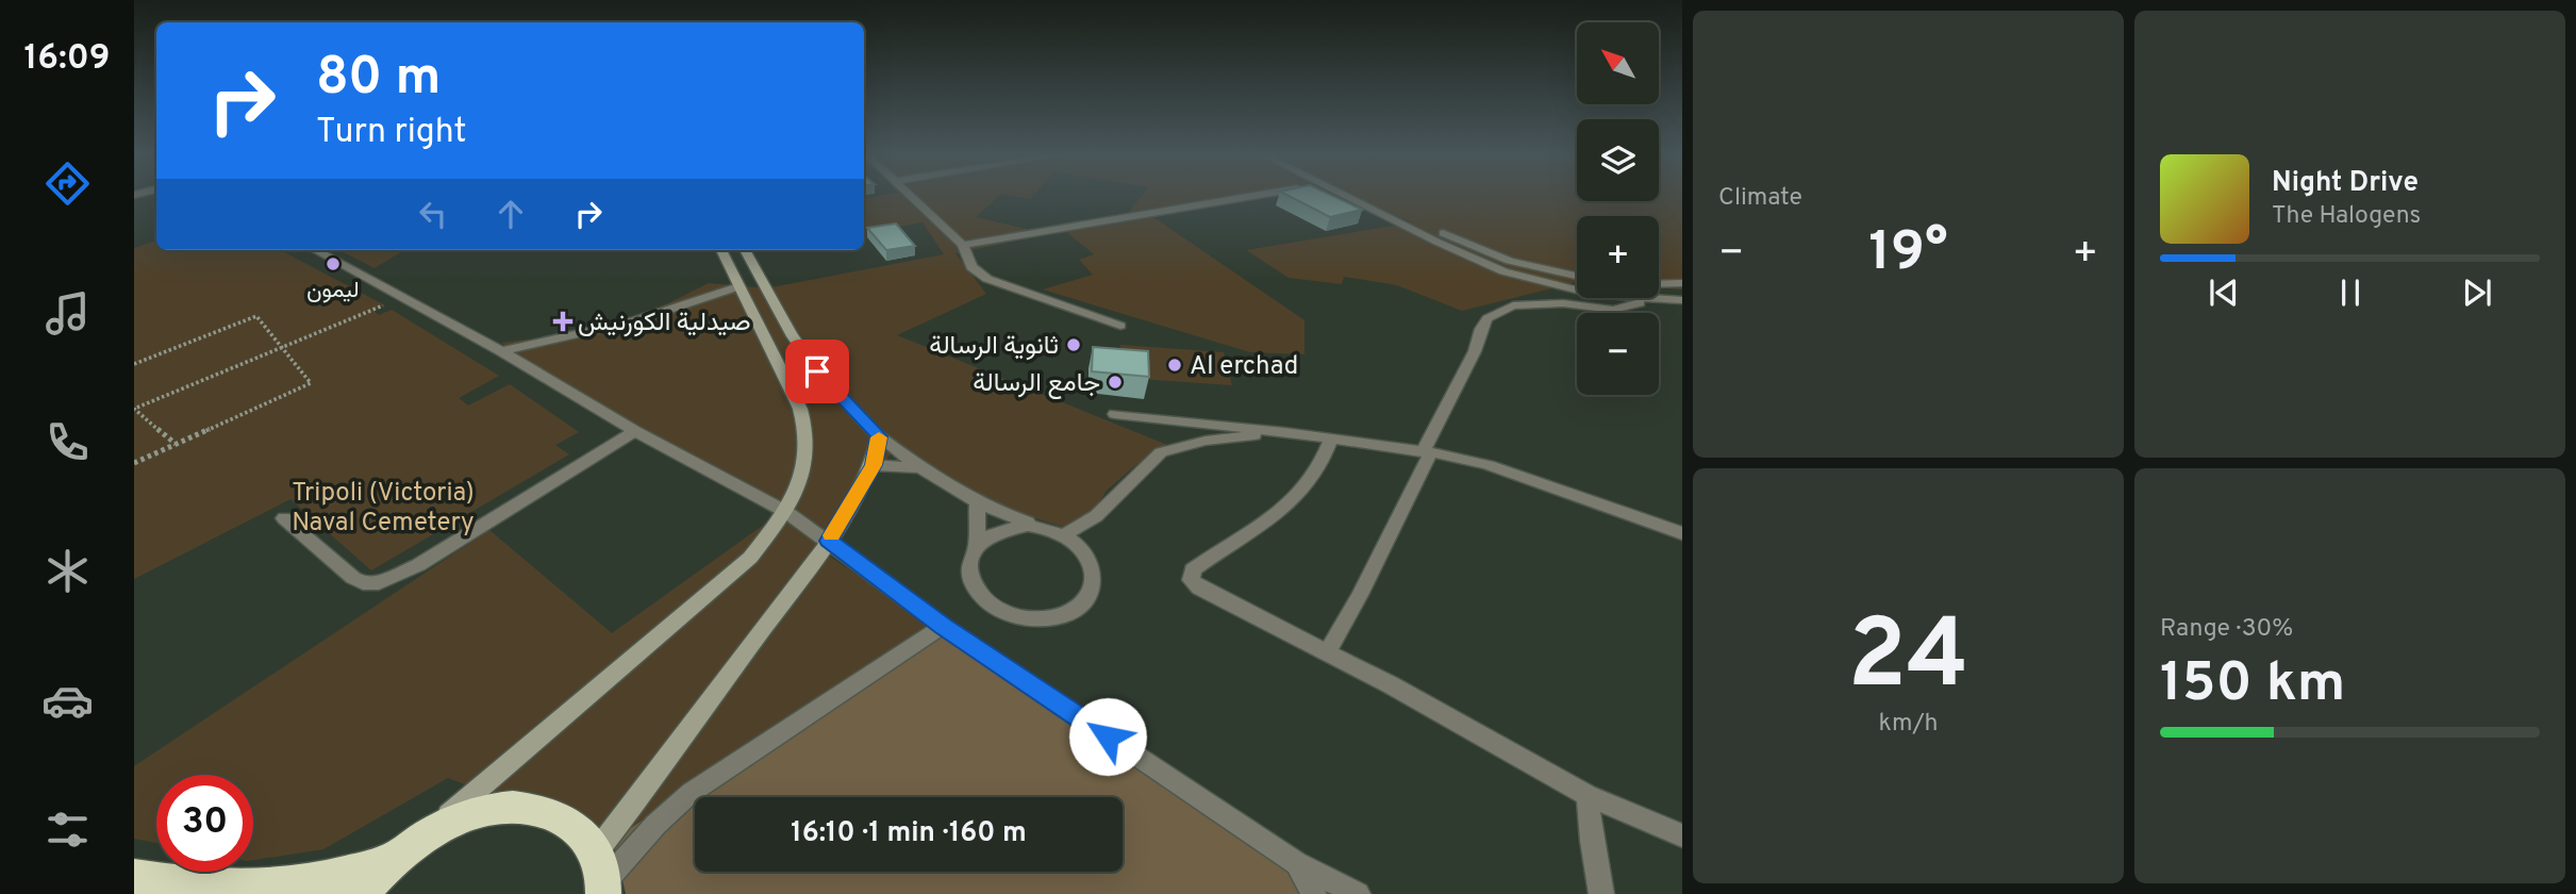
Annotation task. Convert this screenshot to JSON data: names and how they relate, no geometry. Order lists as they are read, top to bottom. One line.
{"parks":["Tripoli (Victoria) Naval Cemetery"],"places":{"other":["ليمون","ثانوية الرسالة","Al erchad","جامع الرسالة"],"health":["صيدلية الكورنيش"]},"north":"top left","page":{"tabs":"16:09","tile":["Climate",["24","km/h"],["Range · 30%","150 km"]],"map_buttons":["+","−"],"turn":["80 m","Turn right"],"song":["Night Drive","The Halogens"],"heat":["−","19°","+"],"limit":"30","trip":"16:10 · 1 min · 160 m"}}
